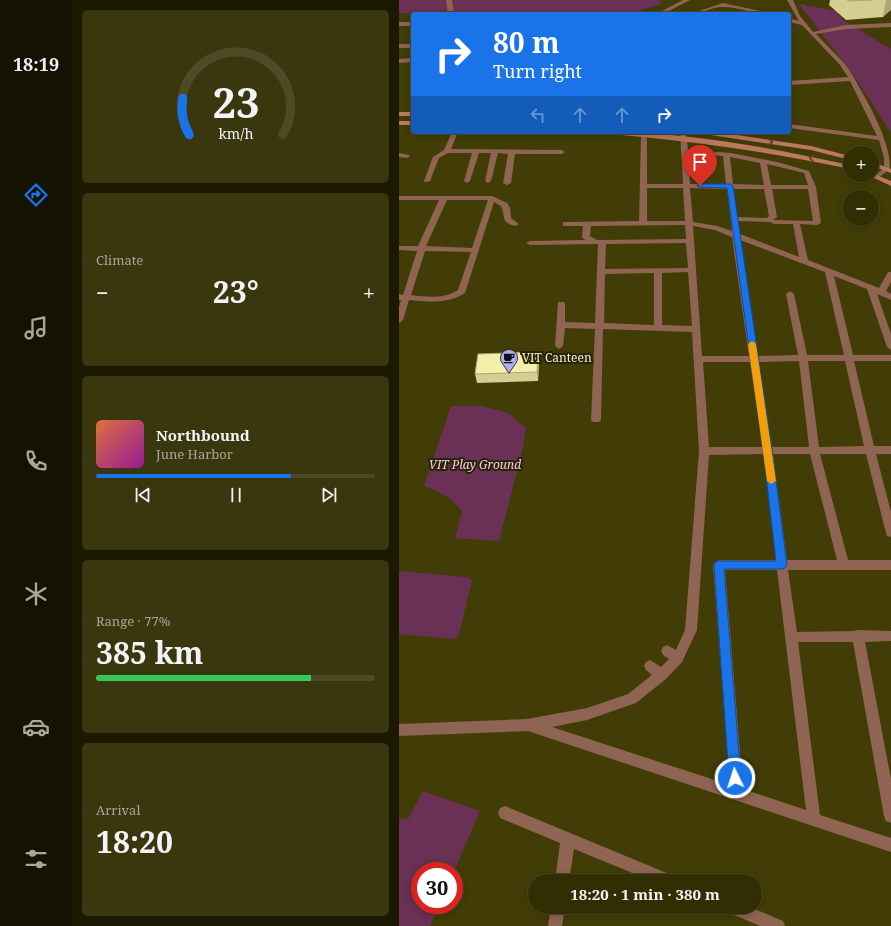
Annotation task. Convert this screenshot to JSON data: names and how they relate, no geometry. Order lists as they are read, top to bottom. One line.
{"parks":["VIT Play Ground"],"places":{"cafe":["VIT Canteen"]},"page":{"tabs":"18:19","turn":["80 m","Turn right"],"map_buttons":["+","−"],"tile":["Climate",["Range · 77%","385 km"],["Arrival","18:20"]],"heat":["−","23°","+"],"song":["Northbound","June Harbor"],"limit":"30","trip":"18:20 · 1 min · 380 m","gauge":["23","km/h"]}}
